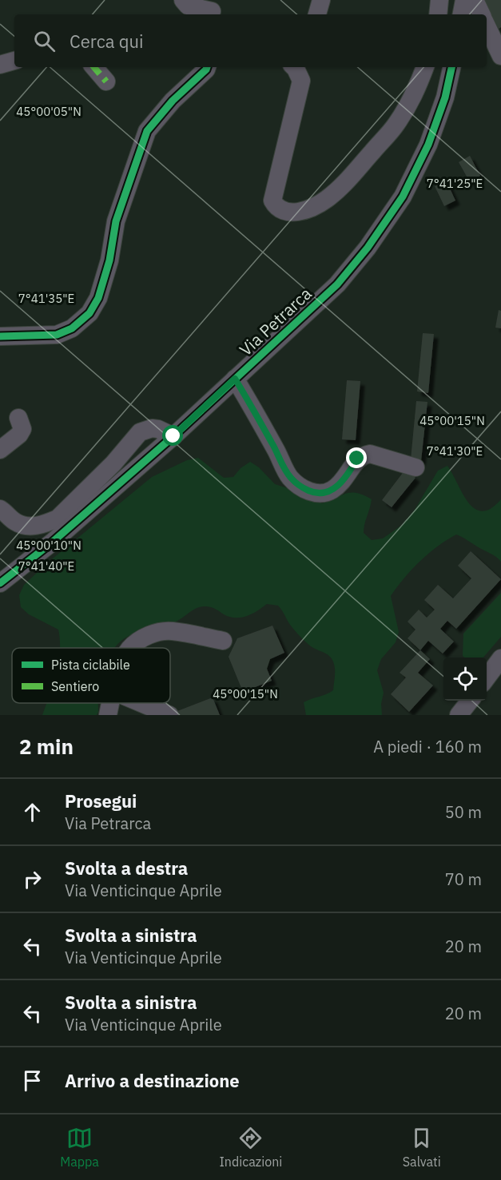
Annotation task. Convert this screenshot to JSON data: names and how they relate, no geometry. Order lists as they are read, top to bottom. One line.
{"streets":{"street":["Via Petrarca"]},"legend":["Pista ciclabile","Sentiero"],"page":{"search":"Cerca qui","heading":["2 min","A piedi · 160 m"],"list":[["Prosegui","Via Petrarca","50 m"],["Svolta a destra","Via Venticinque Aprile","70 m"],["Svolta a sinistra","Via Venticinque Aprile","20 m"],["Svolta a sinistra","Via Venticinque Aprile","20 m"],"Arrivo a destinazione"],"nav":["Mappa","Indicazioni","Salvati"]},"coordinates":["45°00'05\"N","7°41'25\"E","7°41'35\"E","45°00'15\"N","7°41'30\"E","45°00'10\"N","7°41'40\"E"]}
